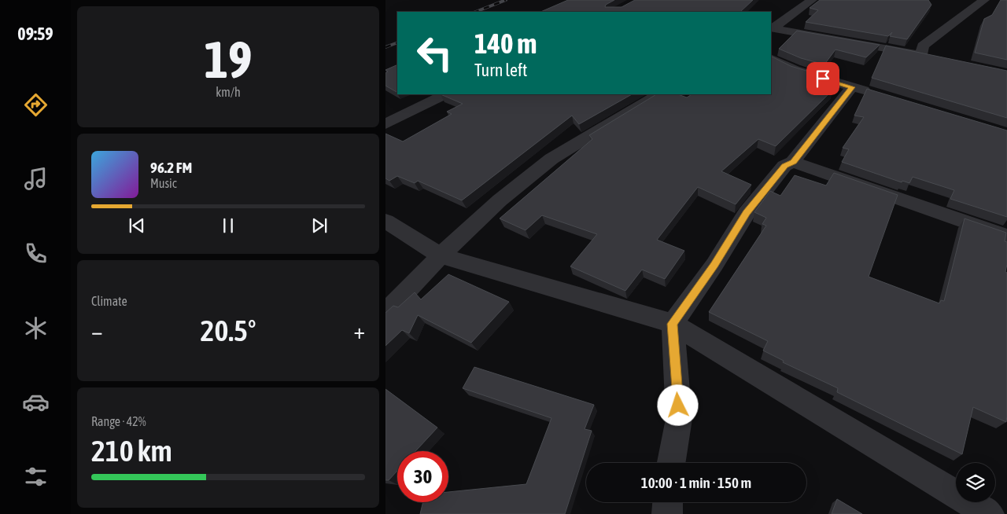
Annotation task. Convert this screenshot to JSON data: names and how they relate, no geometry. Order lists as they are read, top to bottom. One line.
{"page":{"tabs":"09:59","tile":[["19","km/h"],"Climate",["Range · 42%","210 km"]],"turn":["140 m","Turn left"],"song":["96.2 FM","Music"],"heat":["−","20.5°","+"],"limit":"30","trip":"10:00 · 1 min · 150 m"}}
